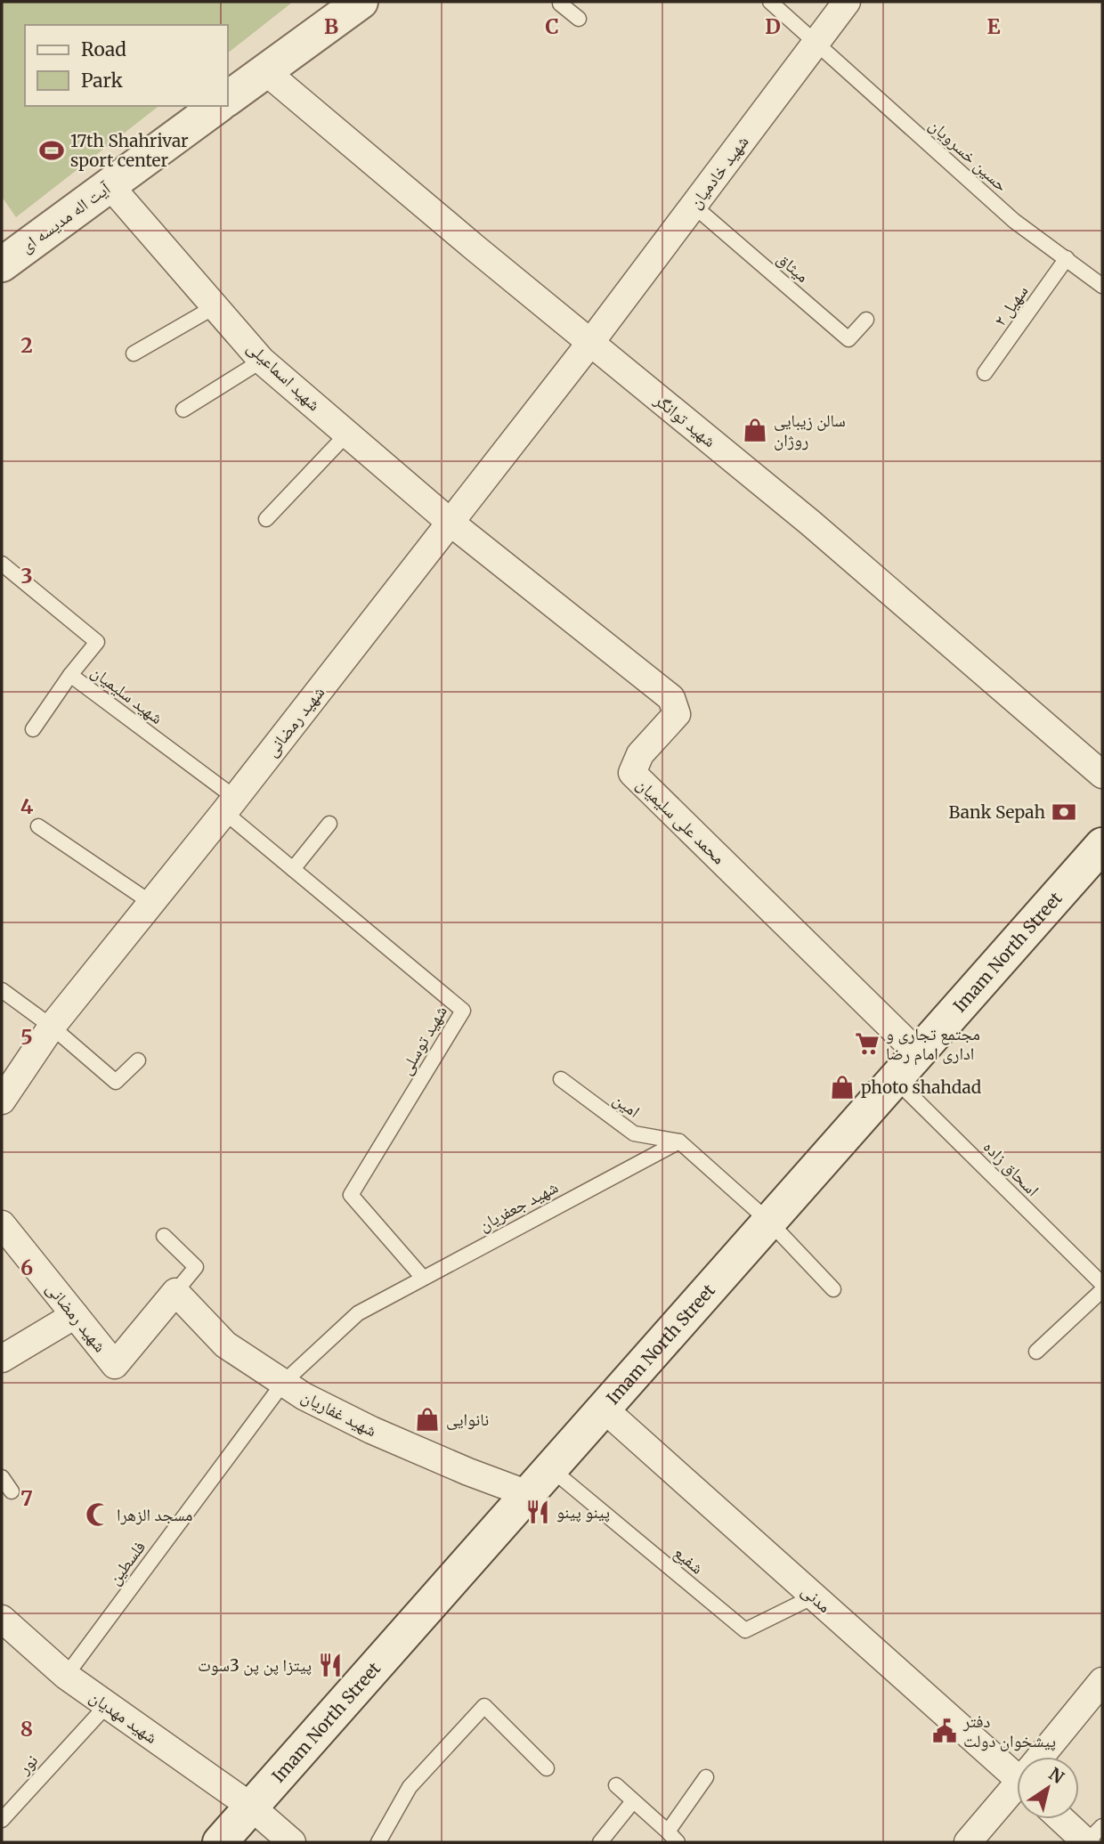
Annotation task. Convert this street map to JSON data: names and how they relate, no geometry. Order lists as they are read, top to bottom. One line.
{"streets":{"main road":["آیت اله مدیسه ای","Imam North Street"],"street":["شهید خادمیان","شهید اسماعیلی","شهید توانگر","شهید رمضانی","محمد علی سلیمیان","شهید غفاریان","مدنی","شهید مهدیان"],"lane":["حسین خسرویان","میثاق","سهیل ۲","شهید سلیمیان","شهید توسلی","امین","اسحاق زاده","شهید جعفریان","شفیع","فلسطین","نور"]},"crossings":[["حسین خسرویان","شهید خادمیان"],["حسین خسرویان","سهیل ۲"],["شهید خادمیان","میثاق"],["شهید خادمیان","شهید توانگر"],["شهید خادمیان","شهید رمضانی"],["آیت اله مدیسه ای","شهید اسماعیلی"],["شهید اسماعیلی","شهید رمضانی"],["شهید اسماعیلی","محمد علی سلیمیان"],["شهید توانگر","شهید رمضانی"],["شهید سلیمیان","شهید رمضانی"],["شهید سلیمیان","شهید توسلی"],["شهید رمضانی","محمد علی سلیمیان"],["شهید رمضانی","شهید توسلی"],["شهید رمضانی","شهید غفاریان"],["محمد علی سلیمیان","Imam North Street"],["Imam North Street","اسحاق زاده"],["Imam North Street","شهید غفاریان"],["Imam North Street","شفیع"],["Imam North Street","مدنی"],["Imam North Street","شهید مهدیان"],["شهید توسلی","شهید جعفریان"],["امین","شهید جعفریان"],["شهید جعفریان","شهید غفاریان"],["شهید جعفریان","فلسطین"],["شهید غفاریان","فلسطین"],["شفیع","مدنی"],["فلسطین","شهید مهدیان"],["شهید مهدیان","نور"]],"places":{"sports":["17th Shahrivar sport center"],"shop":["سالن زیبایی روژان","photo shahdad","نانوایی"],"bank":["Bank Sepah"],"supermarket":["مجتمع تجاری و اداری امام رضا"],"restaurant":["پینو پینو","پیتزا پن پن 3سوت"],"mosque":["مسجد الزهرا"],"public building":["دفتر پیشخوان دولت"]},"legend":["Road","Park"],"north":"top right","grid":{"columns":["B","C","D","E"],"rows":["2","3","4","5","6","7","8"]}}
